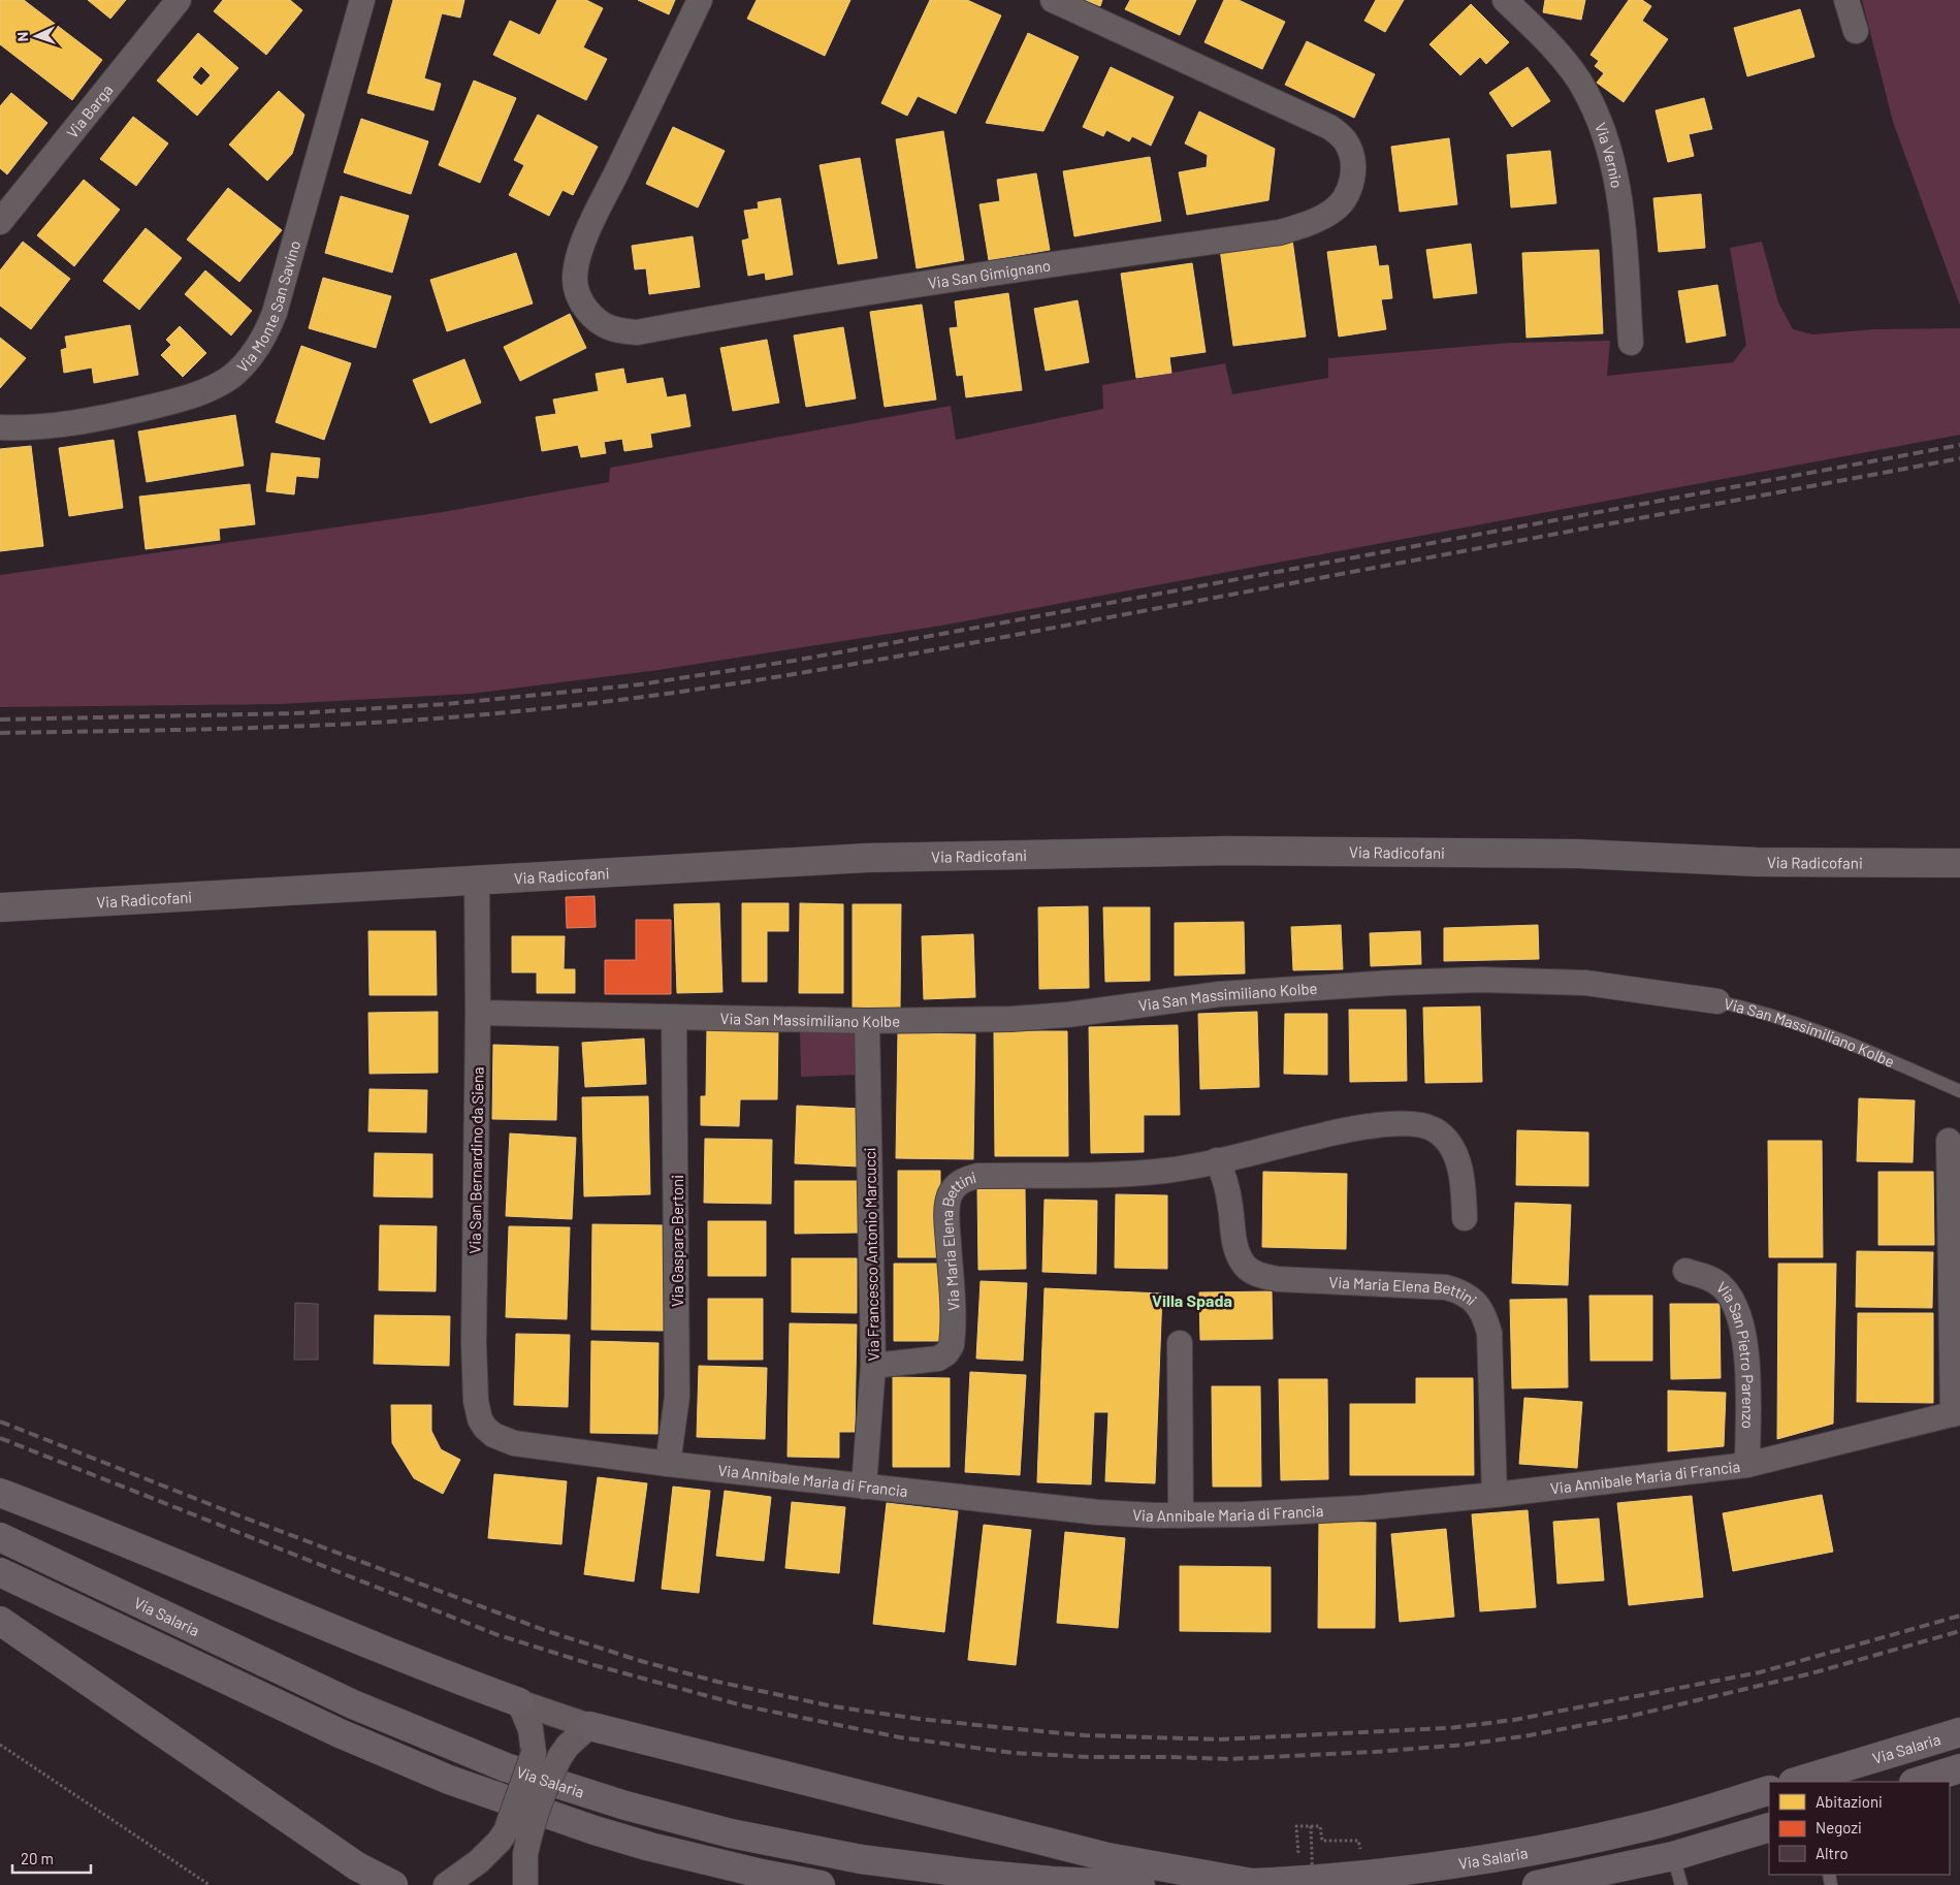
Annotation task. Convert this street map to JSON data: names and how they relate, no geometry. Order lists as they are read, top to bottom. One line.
{"streets":{"main road":["Via Salaria"],"street":["Via Barga","Via Vernio","Via San Gimignano","Via Monte San Savino","Via Radicofani","Via San Massimiliano Kolbe","Via San Bernardino da Siena","Via Gaspare Bertoni","Via Maria Elena Bettini","Via Francesco Antonio Marcucci","Via San Pietro Parenzo","Via Annibale Maria di Francia"]},"crossings":[["Via Radicofani","Via San Bernardino da Siena"],["Via San Massimiliano Kolbe","Via San Bernardino da Siena"],["Via San Massimiliano Kolbe","Via Gaspare Bertoni"],["Via San Massimiliano Kolbe","Via Francesco Antonio Marcucci"],["Via San Bernardino da Siena","Via Annibale Maria di Francia"],["Via Gaspare Bertoni","Via Annibale Maria di Francia"],["Via Maria Elena Bettini","Via Francesco Antonio Marcucci"],["Via Maria Elena Bettini","Via Annibale Maria di Francia"],["Via Francesco Antonio Marcucci","Via Annibale Maria di Francia"],["Via San Pietro Parenzo","Via Annibale Maria di Francia"]],"districts":["Villa Spada"],"legend":["Abitazioni","Negozi","Altro"],"scale_bar":"20 m","north":"left"}
